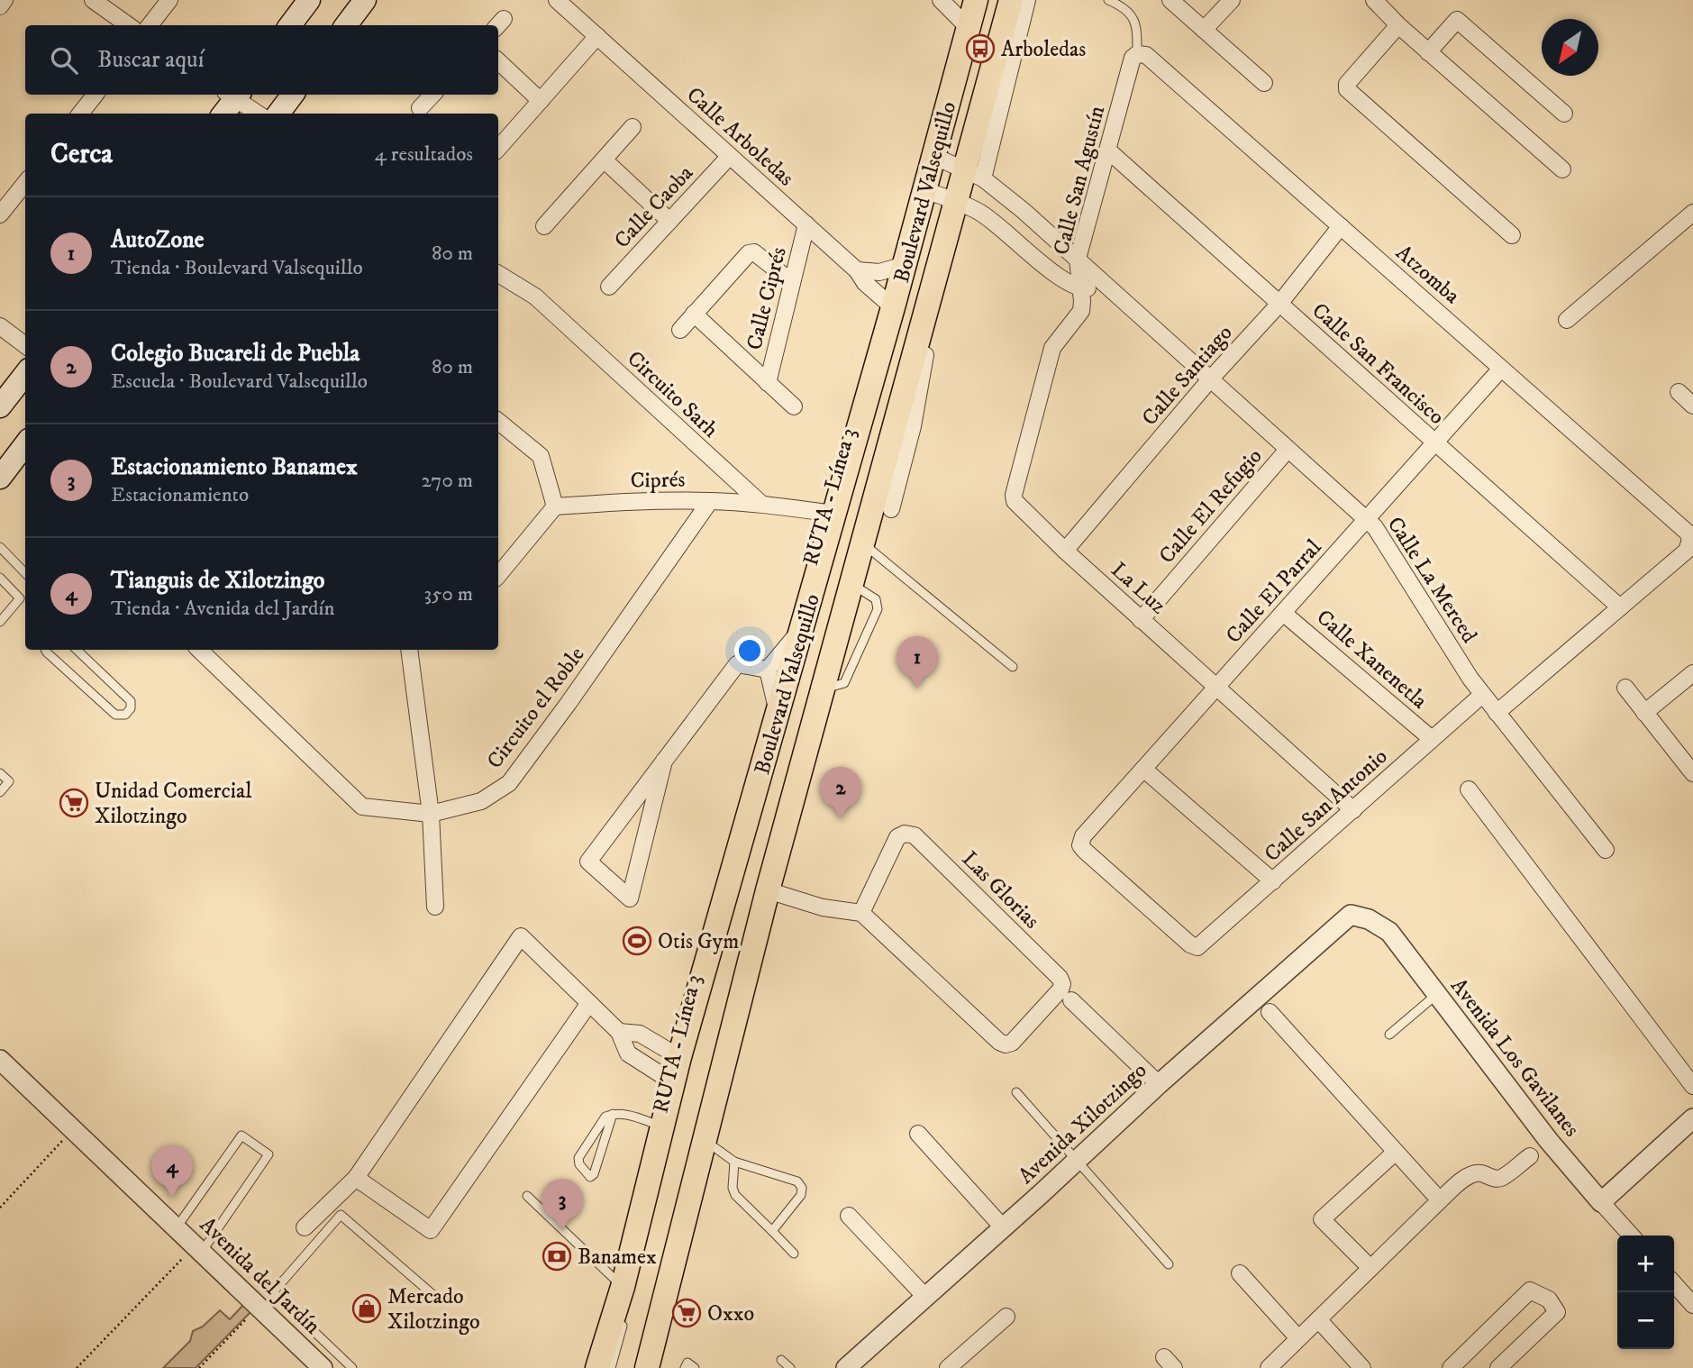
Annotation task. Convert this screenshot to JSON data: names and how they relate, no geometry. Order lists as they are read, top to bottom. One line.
{"streets":{"main road":["Boulevard Valsequillo"],"street":["Calle Arboledas","Calle San Agustín","Calle Caoba","Atzomba","Calle Ciprés","Calle San Francisco","Calle Santiago","Circuito Sarh","Ciprés","Calle El Refugio","Calle La Merced","La Luz","Calle El Parral","Calle Xanenetla","Circuito el Roble","Calle San Antonio","Las Glorias","Avenida Los Gavilanes","Avenida Xilotzingo","Avenida del Jardín"],"lane":["RUTA - Línea 3"]},"crossings":[["Calle Arboledas","Boulevard Valsequillo"],["Calle Arboledas","Calle Caoba"],["Calle Arboledas","Calle Ciprés"],["Calle San Agustín","Atzomba"],["Calle San Agustín","Calle San Francisco"],["Calle San Agustín","Calle La Merced"],["Calle San Agustín","La Luz"],["Boulevard Valsequillo","RUTA - Línea 3"],["Boulevard Valsequillo","Calle La Merced"],["Atzomba","Calle San Francisco"],["Atzomba","Calle Santiago"],["Atzomba","Calle El Parral"],["Calle San Francisco","Calle Santiago"],["Calle San Francisco","Calle El Parral"],["Calle Santiago","Calle La Merced"],["Calle Santiago","La Luz"],["Circuito Sarh","Ciprés"],["Ciprés","Circuito el Roble"],["Calle El Refugio","Calle La Merced"],["Calle El Refugio","La Luz"],["Calle La Merced","Calle El Parral"],["Calle La Merced","Calle San Antonio"],["La Luz","Calle El Parral"],["La Luz","Calle San Antonio"],["Calle El Parral","Calle Xanenetla"],["Calle El Parral","Calle San Antonio"],["Calle Xanenetla","Calle San Antonio"],["Avenida Los Gavilanes","Avenida Xilotzingo"]],"places":{"bus stop":["Arboledas"],"supermarket":["Unidad Comercial Xilotzingo","Oxxo"],"sports":["Otis Gym"],"bank":["Banamex"],"shop":["Mercado Xilotzingo"]},"north":"bottom left","page":{"search":"Buscar aquí","heading":["Cerca","4 resultados"],"list":[{"mark":"1","name":"AutoZone","note":"Tienda · Boulevard Valsequillo","value":"80 m"},{"mark":"2","name":"Colegio Bucareli de Puebla","note":"Escuela · Boulevard Valsequillo","value":"80 m"},{"mark":"3","name":"Estacionamiento Banamex","note":"Estacionamiento","value":"270 m"},{"mark":"4","name":"Tianguis de Xilotzingo","note":"Tienda · Avenida del Jardín","value":"350 m"}],"pins":["1","2","4","3"],"map_buttons":["+","−"]}}
